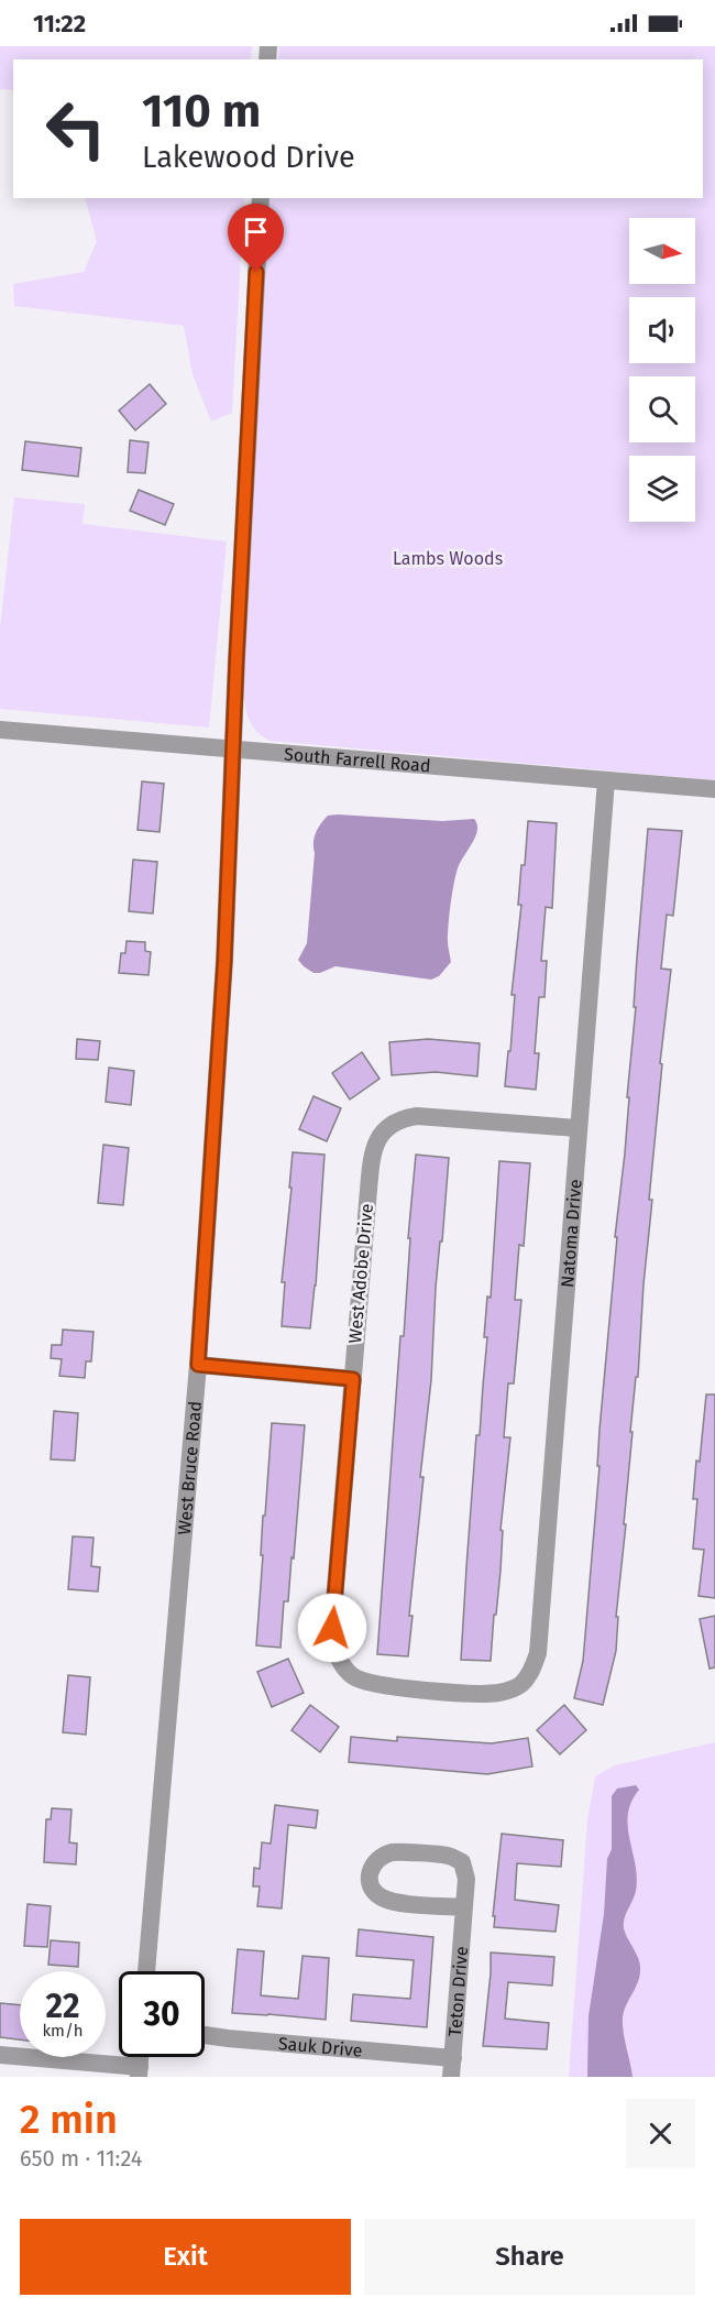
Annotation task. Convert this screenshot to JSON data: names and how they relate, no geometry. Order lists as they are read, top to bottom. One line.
{"streets":{"street":["South Farrell Road","Natoma Drive","West Adobe Drive","West Bruce Road","Teton Drive","Sauk Drive"]},"crossings":[["South Farrell Road","Natoma Drive"],["South Farrell Road","West Bruce Road"],["Natoma Drive","West Adobe Drive"],["Teton Drive","Sauk Drive"]],"parks":["Lambs Woods"],"north":"right","page":{"status":"11:22","turn":["110 m","Lakewood Drive"],"speed":"22 km/h","limit":"30","heading":["2 min","650 m · 11:24"],"buttons":["Exit","Share"]}}
